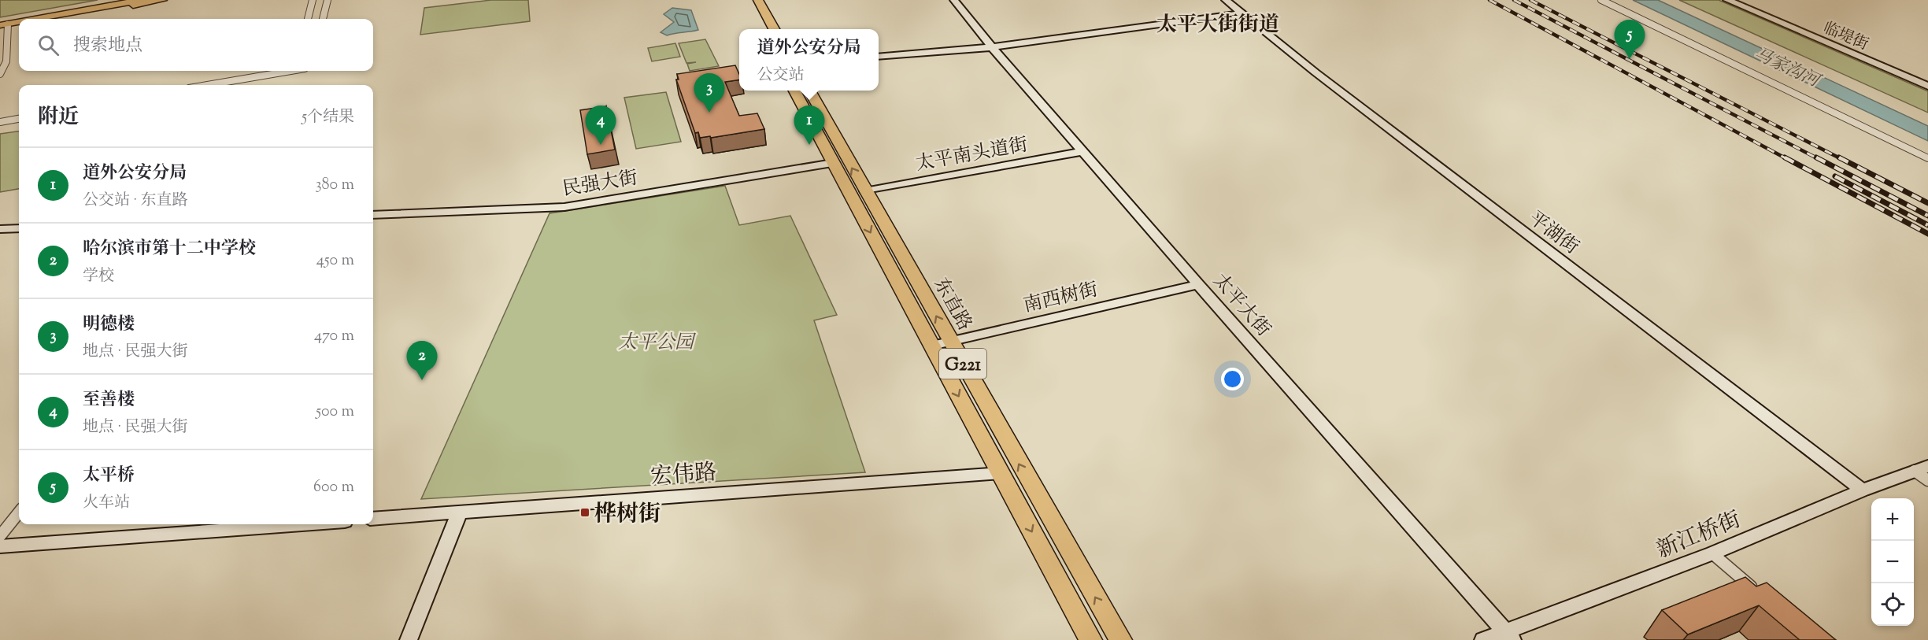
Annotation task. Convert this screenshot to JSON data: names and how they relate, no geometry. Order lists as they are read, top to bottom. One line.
{"streets":{"highway":["东直路","G221"],"street":["临堤街","太平南头道街","民强大街","平湖街","南西树街","太平大街","宏伟路","新江桥街"]},"crossings":[["太平南头道街","东直路"],["太平南头道街","太平大街"],["民强大街","东直路"],["平湖街","新江桥街"],["南西树街","东直路"],["南西树街","太平大街"],["东直路","宏伟路"],["太平大街","新江桥街"]],"districts":["太平大街街道"],"water":["马家沟河"],"parks":["太平公园"],"places":{"transit":["桦树街"]},"page":{"search":"搜索地点","pins":["5","3","1","4","2"],"popup":["道外公安分局","公交站"],"heading":["附近","5个结果"],"list":[{"mark":"1","name":"道外公安分局","note":"公交站 · 东直路","value":"380 m"},{"mark":"2","name":"哈尔滨市第十二中学校","note":"学校","value":"450 m"},{"mark":"3","name":"明德楼","note":"地点 · 民强大街","value":"470 m"},{"mark":"4","name":"至善楼","note":"地点 · 民强大街","value":"500 m"},{"mark":"5","name":"太平桥","note":"火车站","value":"600 m"}],"map_buttons":["+","−"]}}
